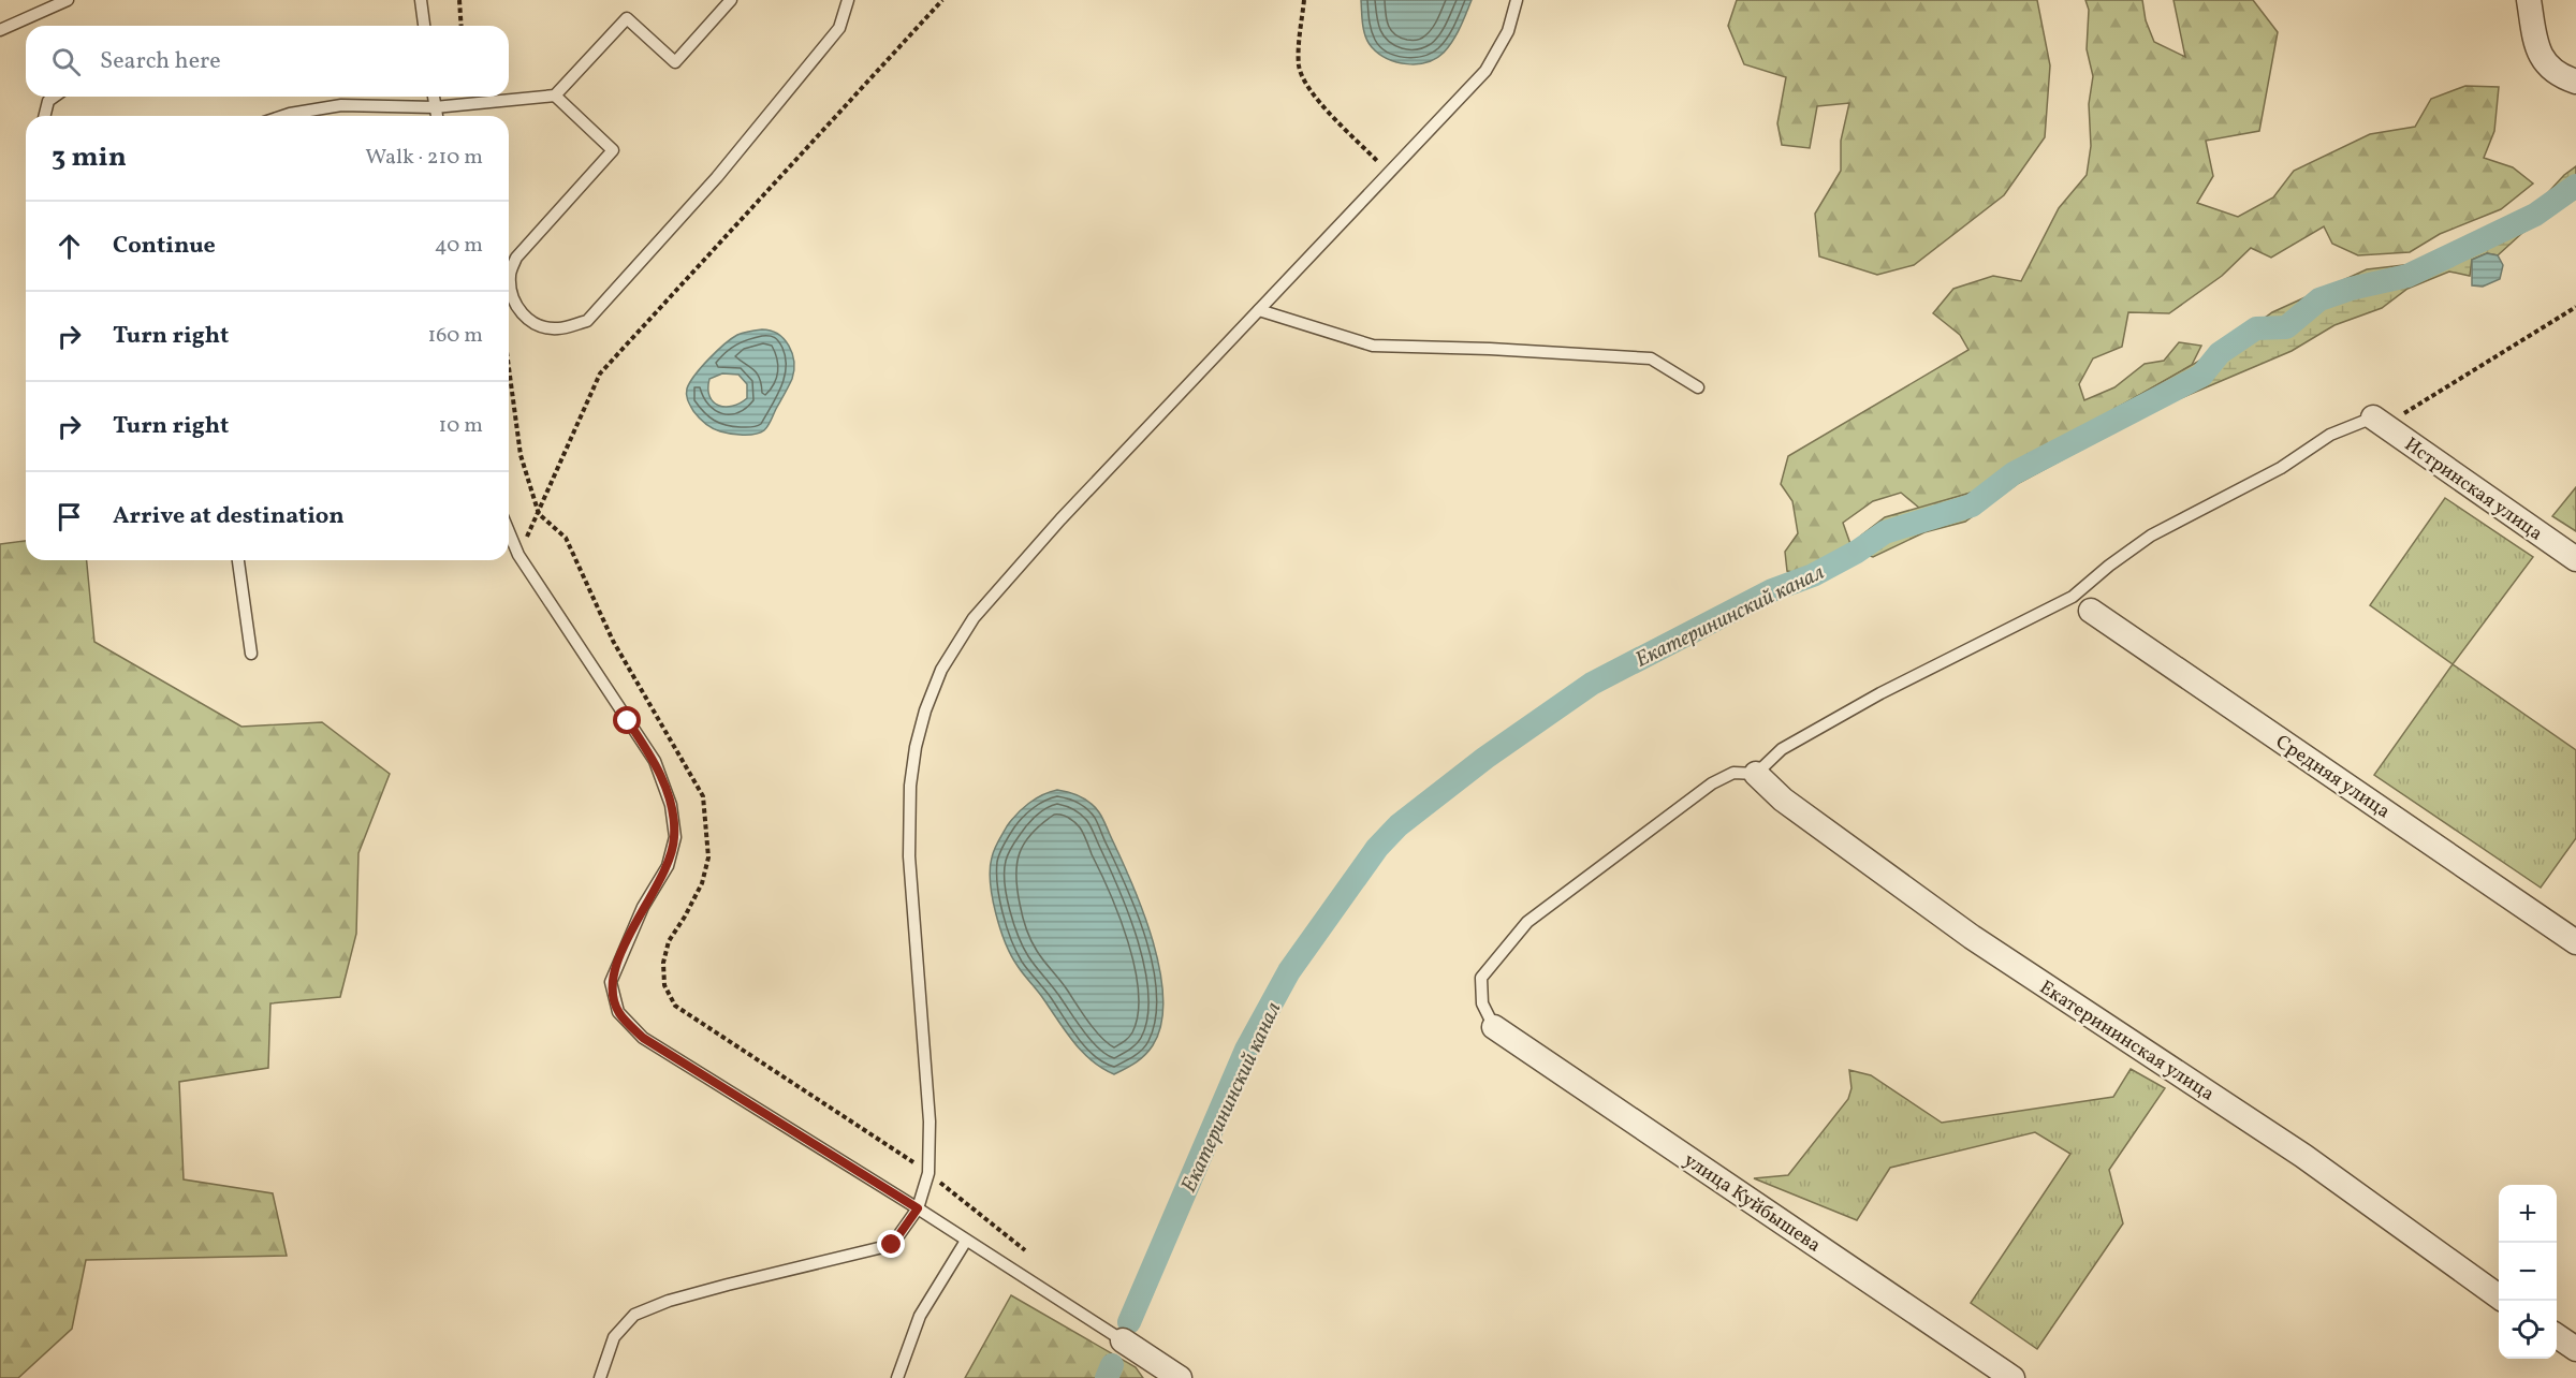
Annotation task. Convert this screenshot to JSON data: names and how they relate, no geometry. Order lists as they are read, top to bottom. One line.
{"streets":{"street":["Истринская улица","Средняя улица","Екатерининская улица","улица Куйбышева"]},"water":["Екатерининский канал"],"page":{"search":"Search here","heading":["3 min","Walk · 210 m"],"list":[["Continue","40 m"],["Turn right","160 m"],["Turn right","10 m"],"Arrive at destination"],"map_buttons":["+","−"]}}
